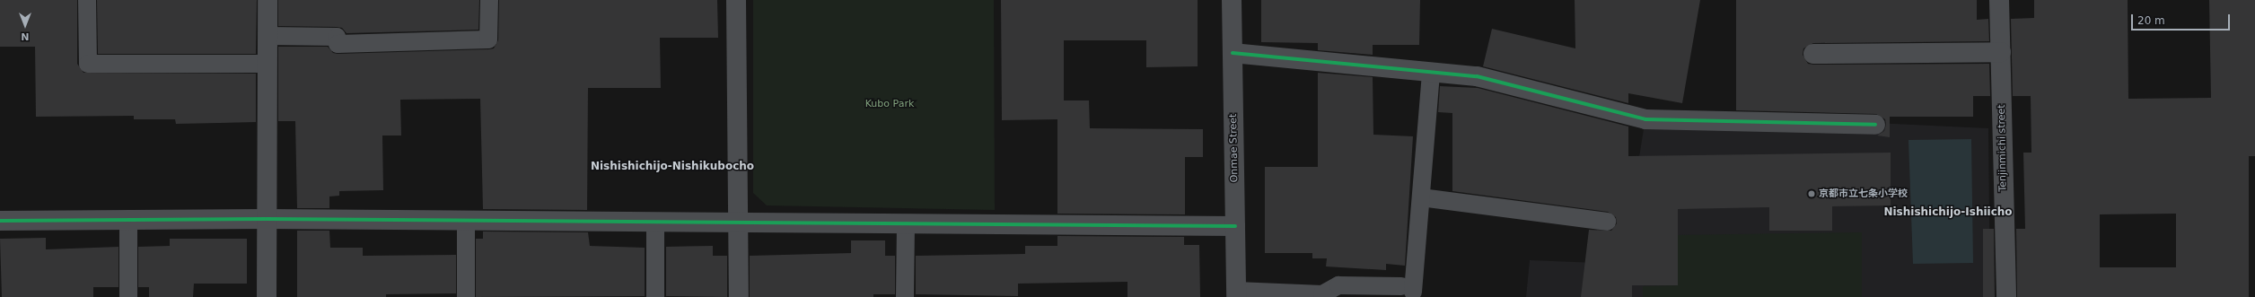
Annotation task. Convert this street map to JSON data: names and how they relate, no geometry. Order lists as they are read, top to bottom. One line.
{"streets":{"street":["Onmae Street","Tenjinmichi street"]},"districts":["Nishishichijo-Nishikubocho","Nishishichijo-Ishiicho"],"parks":["Kubo Park"],"places":["京都市立七条小学校"],"scale_bar":"20 m","north":"bottom"}
